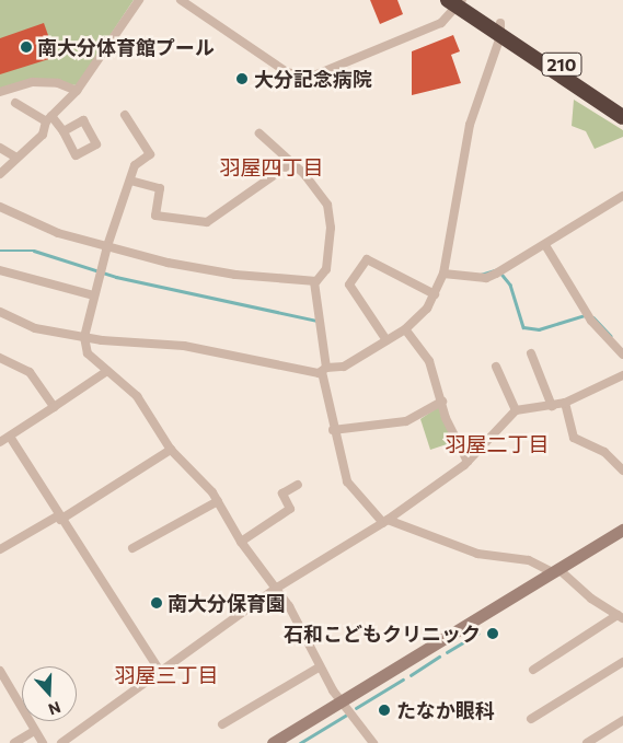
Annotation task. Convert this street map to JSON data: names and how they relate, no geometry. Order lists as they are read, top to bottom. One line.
{"streets":{"highway":["210"]},"districts":["羽屋四丁目","羽屋二丁目","羽屋三丁目"],"places":["南大分体育館プール","大分記念病院","南大分保育園","石和こどもクリニック","たなか眼科"],"north":"bottom"}
